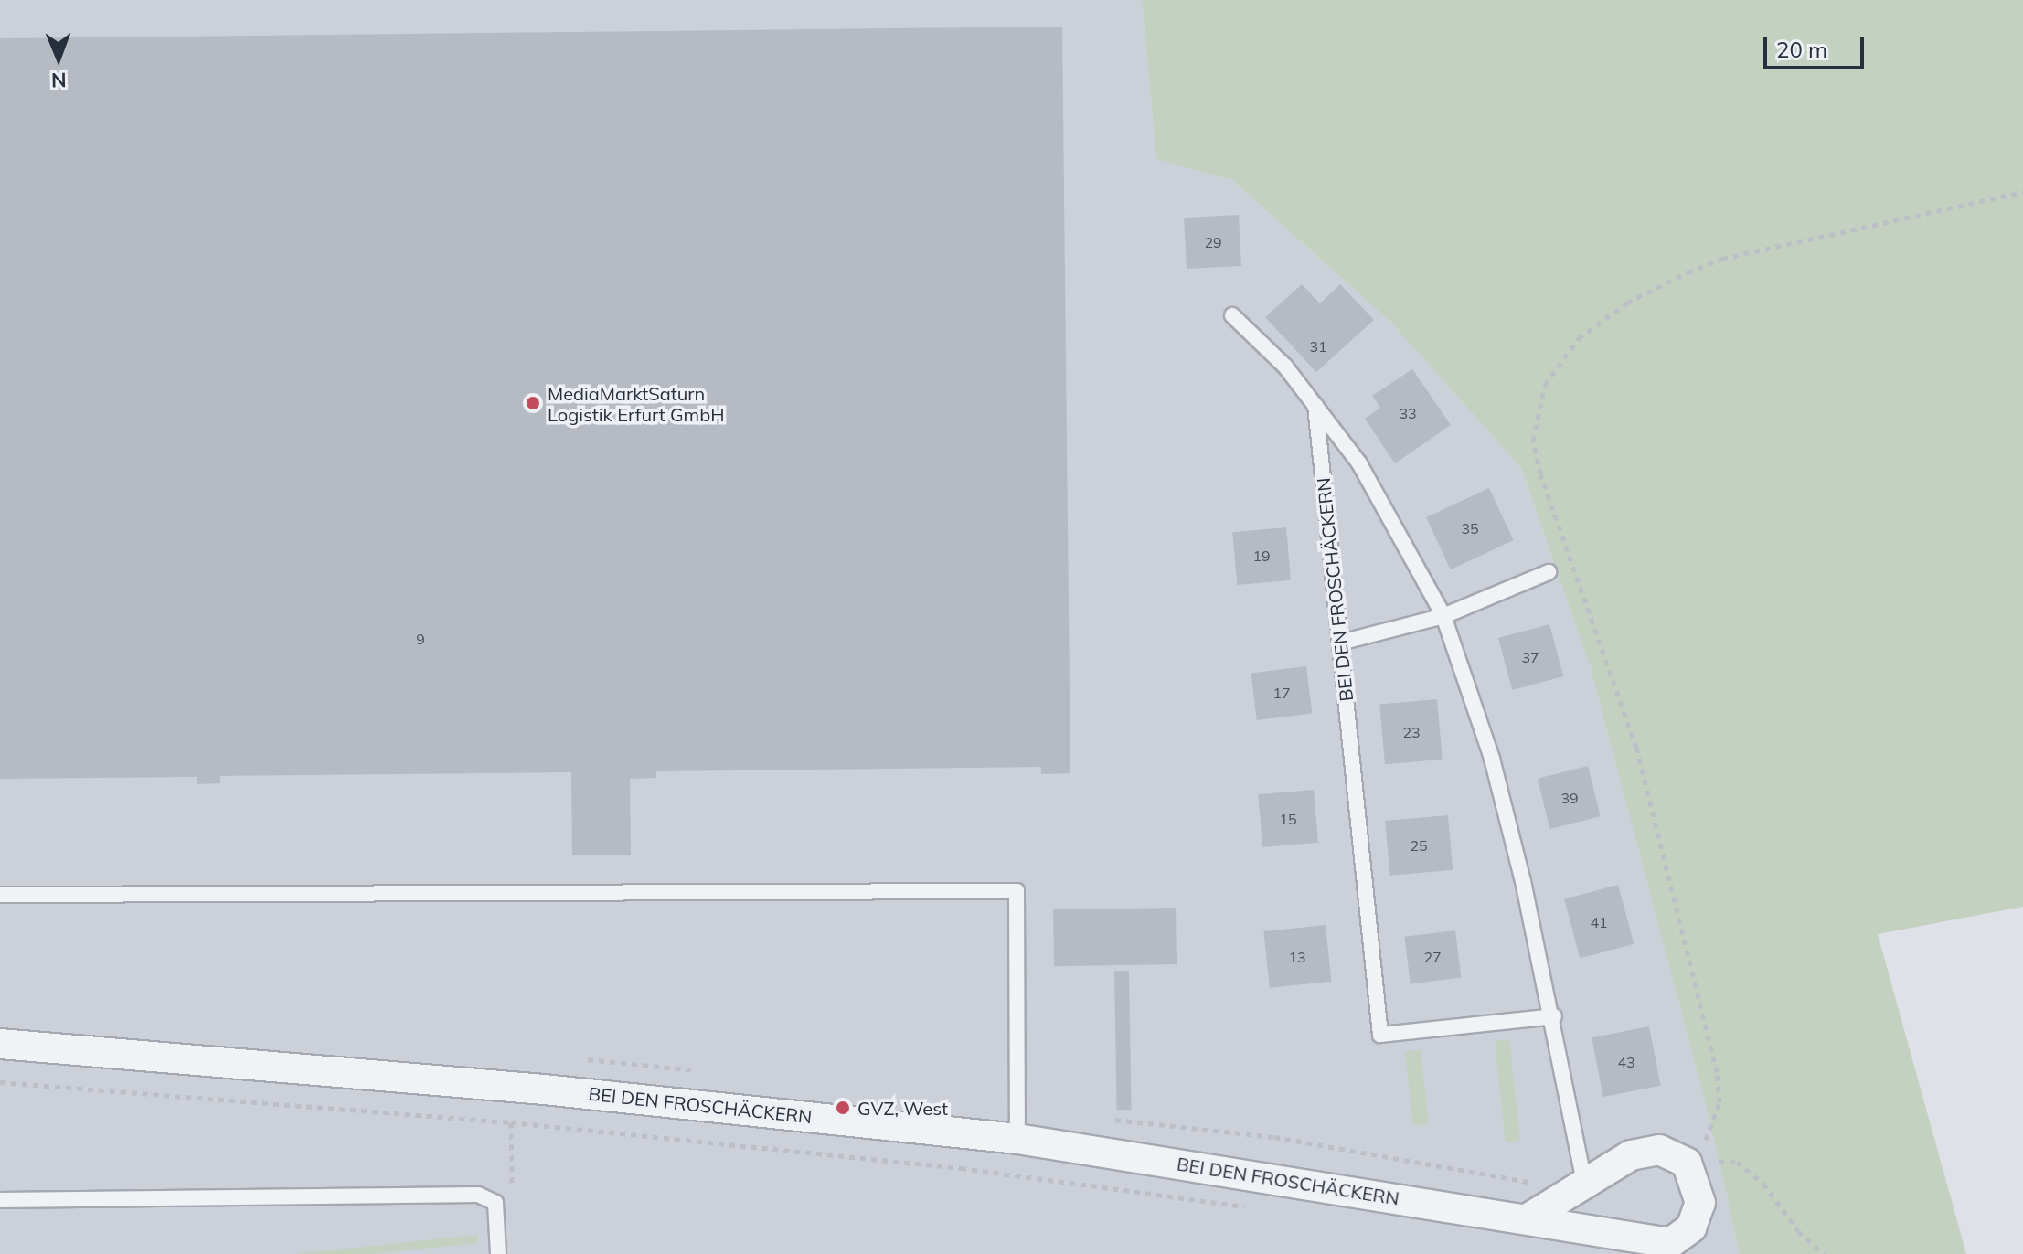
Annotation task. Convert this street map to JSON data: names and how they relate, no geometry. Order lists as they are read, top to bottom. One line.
{"streets":{"street":["BEI DEN FROSCHÄCKERN"]},"places":["MediaMarktSaturn Logistik Erfurt GmbH","GVZ, West"],"house_numbers":["29","31","33","35","19","9","37","17","23","39","15","25","41","13","27","43"],"scale_bar":"20 m","north":"bottom"}
